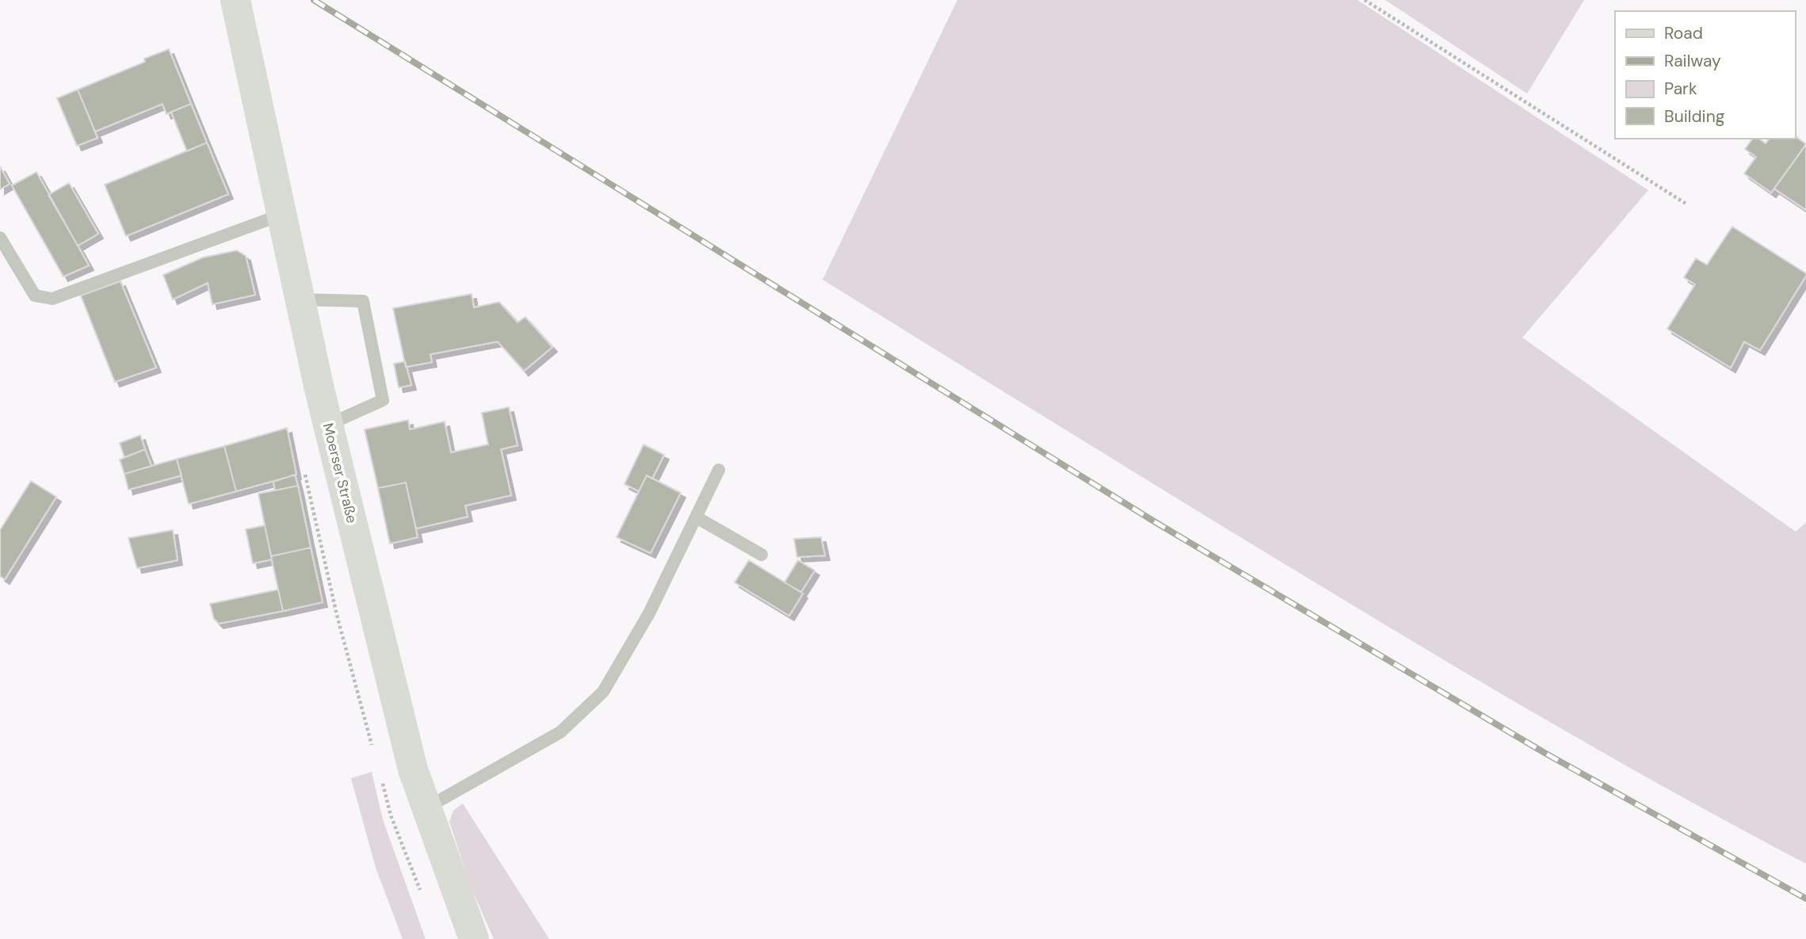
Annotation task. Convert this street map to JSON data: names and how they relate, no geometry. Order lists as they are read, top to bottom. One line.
{"streets":{"main road":["Moerser Straße"]},"legend":["Road","Railway","Park","Building"]}
